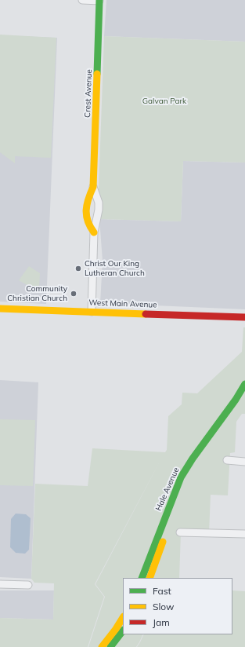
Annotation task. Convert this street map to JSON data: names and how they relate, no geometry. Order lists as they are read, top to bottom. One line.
{"streets":{"main road":["Crest Avenue","West Main Avenue","Hale Avenue"]},"crossings":[["Crest Avenue","West Main Avenue"]],"parks":["Galvan Park"],"places":["Christ Our King Lutheran Church","Community Christian Church"],"legend":["Fast","Slow","Jam"]}
